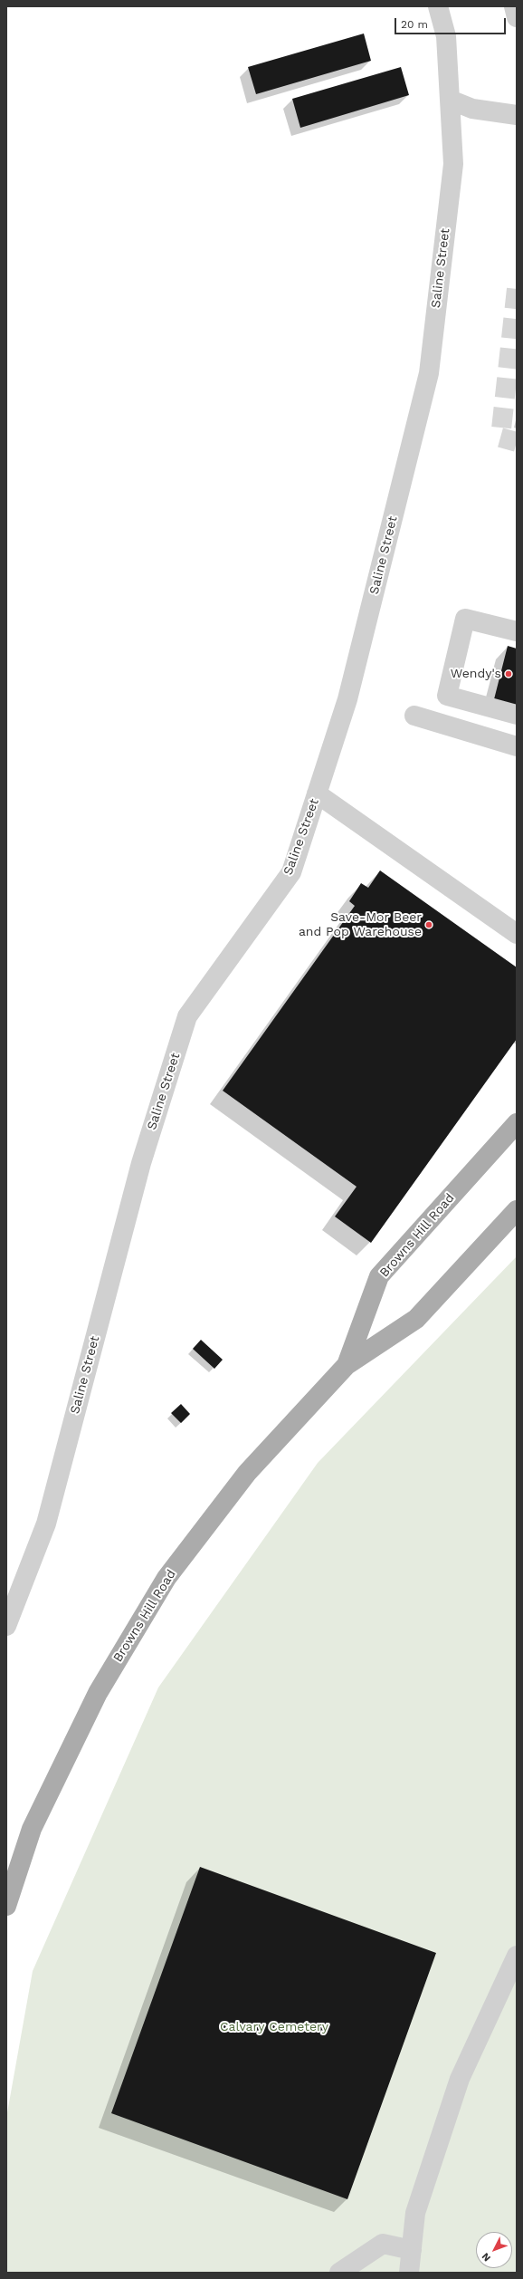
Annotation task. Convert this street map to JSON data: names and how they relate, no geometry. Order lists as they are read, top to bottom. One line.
{"streets":{"main road":["Browns Hill Road"],"street":["Saline Street"]},"parks":["Calvary Cemetery"],"places":["Wendy's","Save-Mor Beer and Pop Warehouse"],"scale_bar":"20 m","north":"bottom left"}
